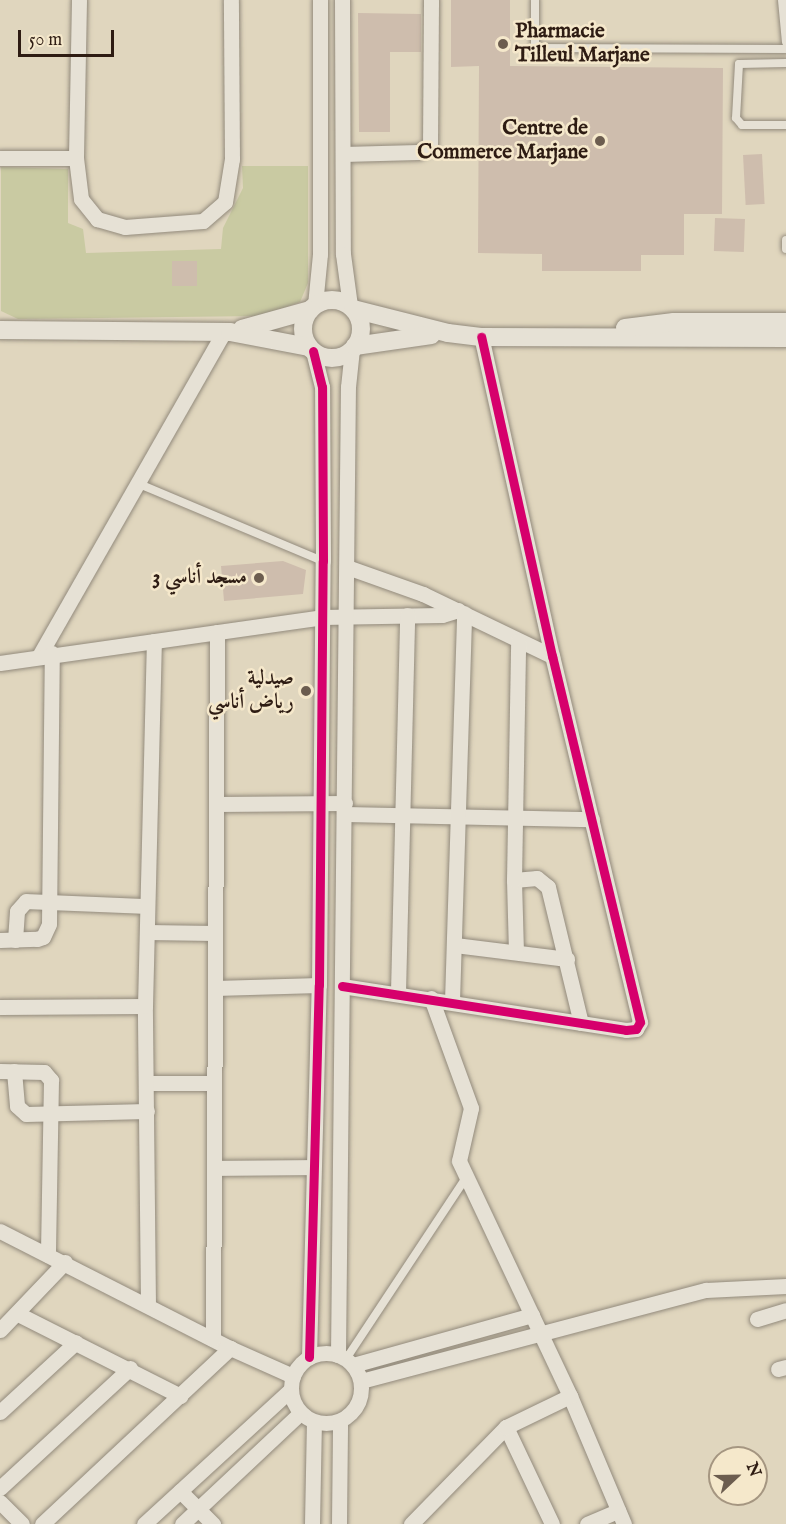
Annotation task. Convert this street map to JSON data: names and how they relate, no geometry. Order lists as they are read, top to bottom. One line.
{"places":["Pharmacie Tilleul Marjane","Centre de Commerce Marjane","مسجد أناسي 3","صيدلية رياض أناسي"],"scale_bar":"50 m","north":"right"}
